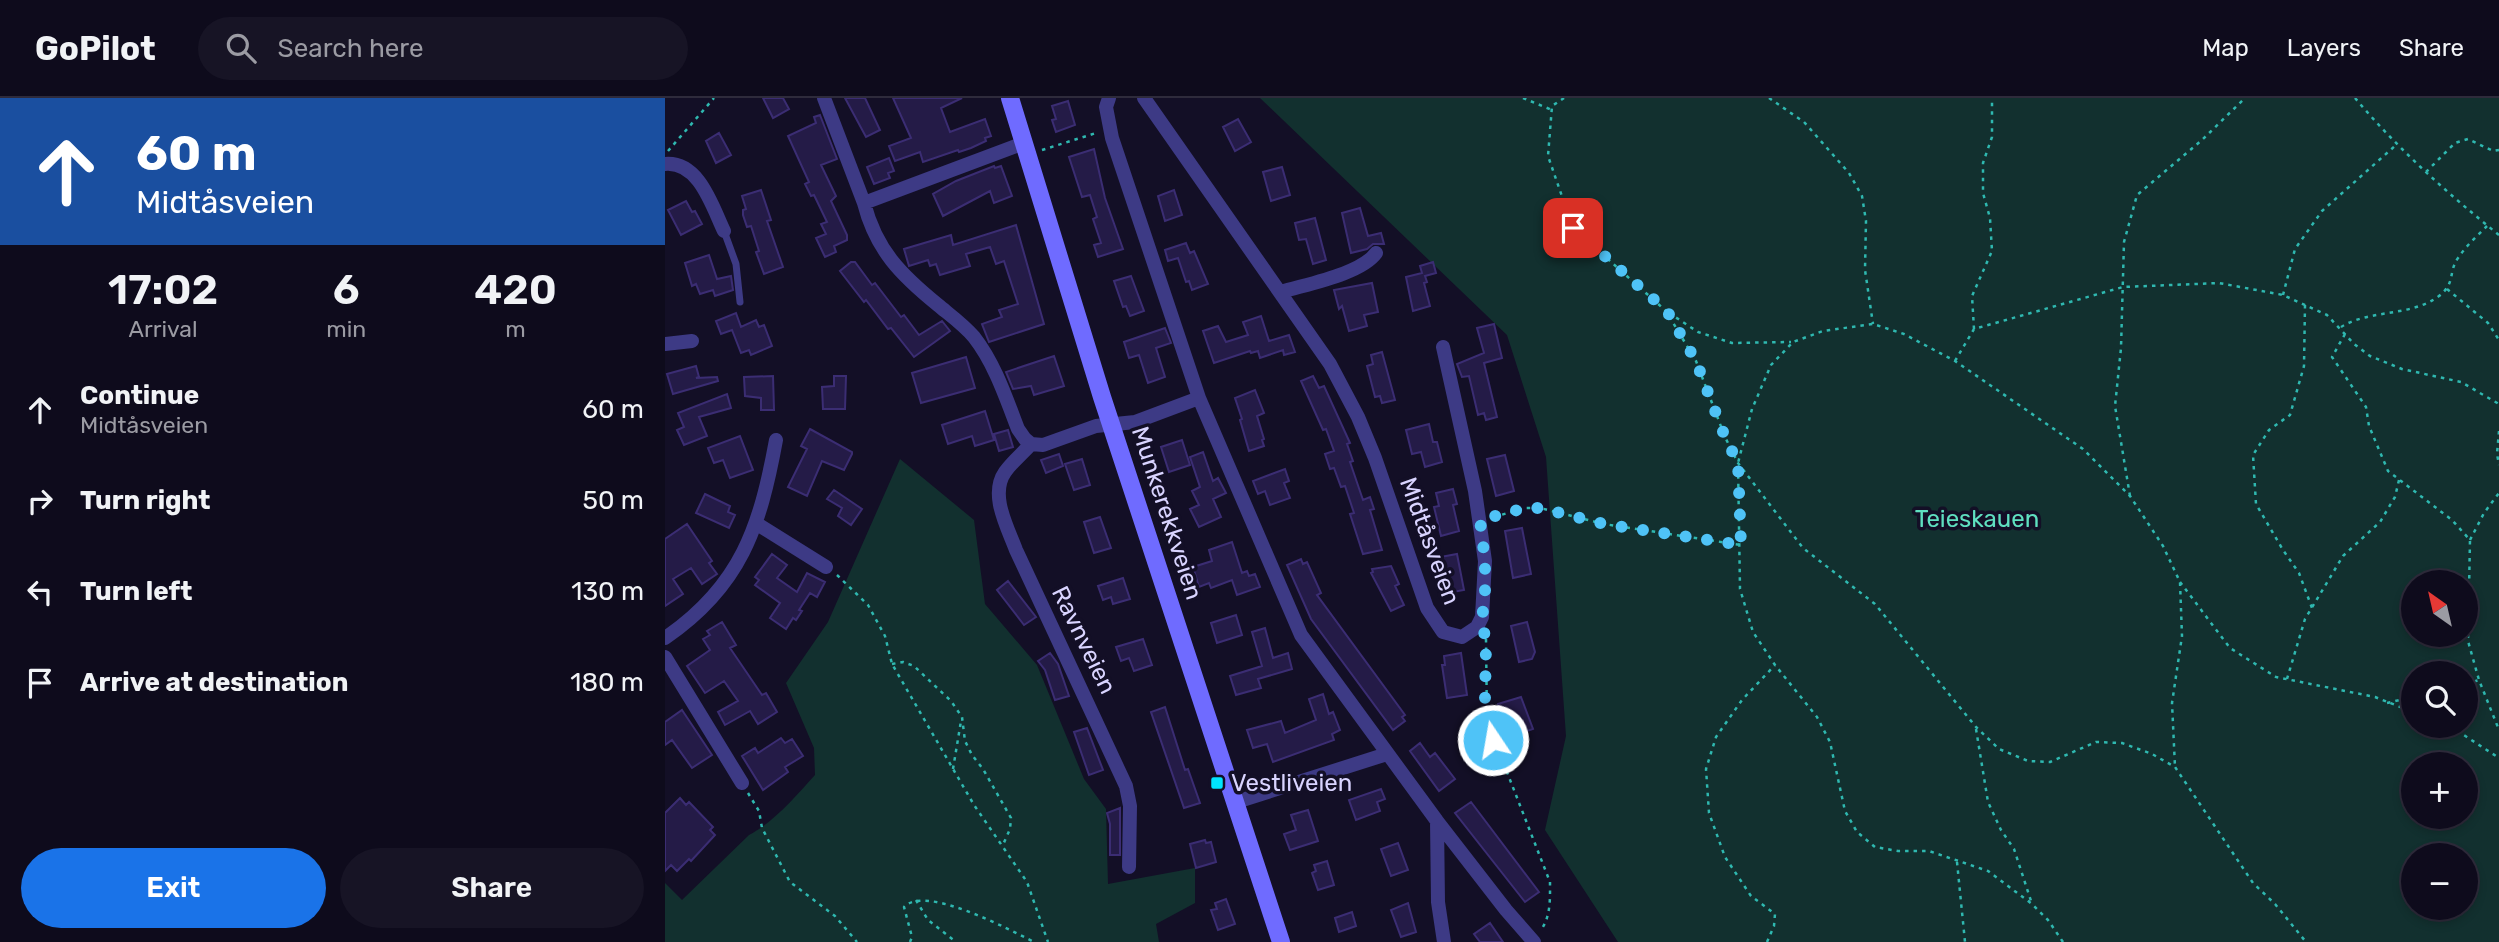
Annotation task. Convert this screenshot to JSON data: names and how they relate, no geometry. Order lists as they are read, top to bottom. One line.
{"streets":{"main road":["Munkerekkveien"],"street":["Midtåsveien","Ravnveien"]},"parks":["Teieskauen"],"places":{"transit":["Vestliveien"]},"north":"top left","page":{"header":"GoPilot","search":"Search here","nav":["Map","Layers","Share"],"turn":["60 m","Midtåsveien"],"eta":["17:02","Arrival","6","min","420","m"],"list":[{"name":"Continue","note":"Midtåsveien","value":"60 m"},{"name":"Turn right","value":"50 m"},{"name":"Turn left","value":"130 m"},{"name":"Arrive at destination","value":"180 m"}],"map_buttons":["+","−"],"buttons":["Exit","Share"]}}
